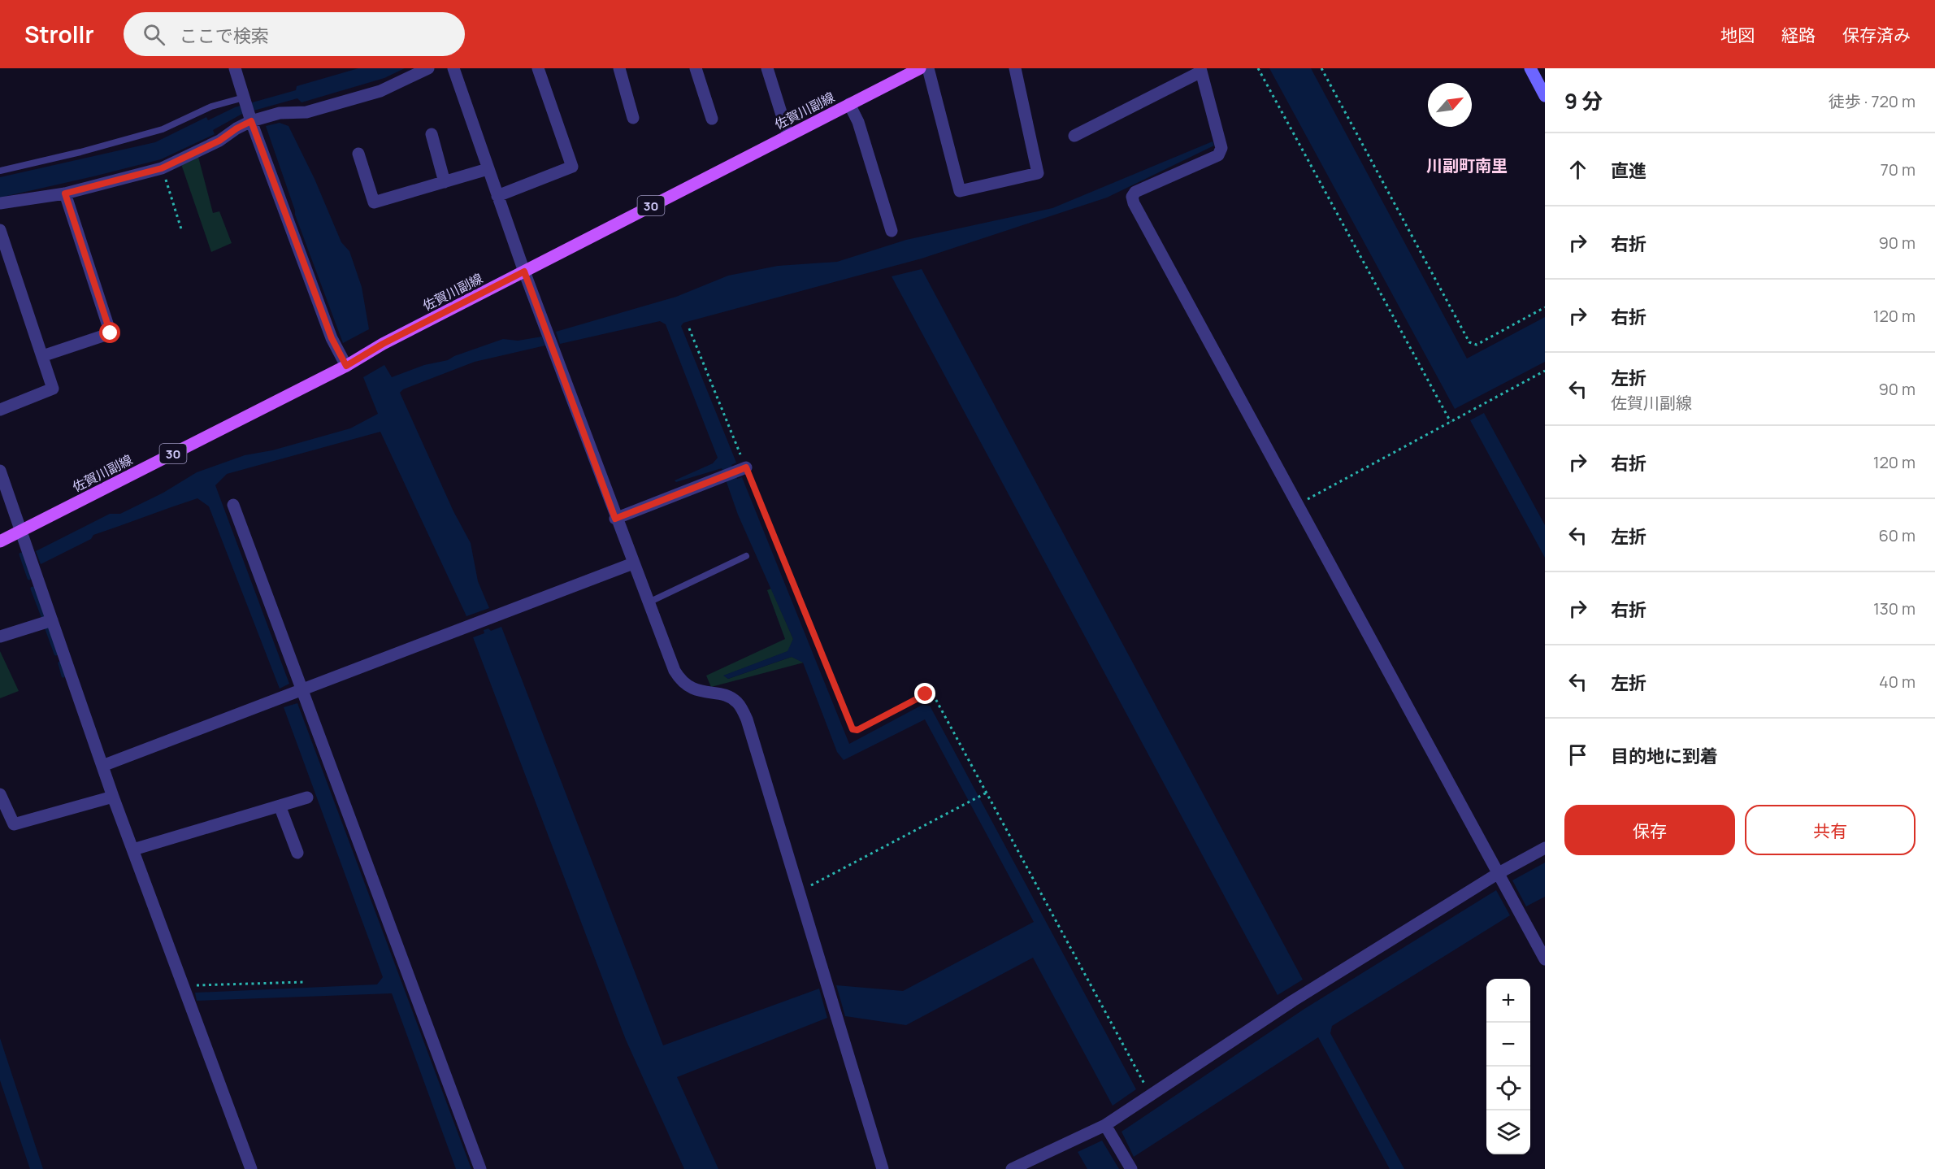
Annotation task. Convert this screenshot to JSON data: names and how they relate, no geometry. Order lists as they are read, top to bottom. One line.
{"streets":{"main road":["佐賀川副線","30"]},"districts":["川副町南里"],"north":"top right","page":{"header":"Strollr","search":"ここで検索","nav":["地図","経路","保存済み"],"heading":["9 分","徒歩 · 720 m"],"list":[["直進","70 m"],["右折","90 m"],["右折","120 m"],["左折","佐賀川副線","90 m"],["右折","120 m"],["左折","60 m"],["右折","130 m"],["左折","40 m"],"目的地に到着"],"buttons":["保存","共有"],"map_buttons":["+","−"]}}
